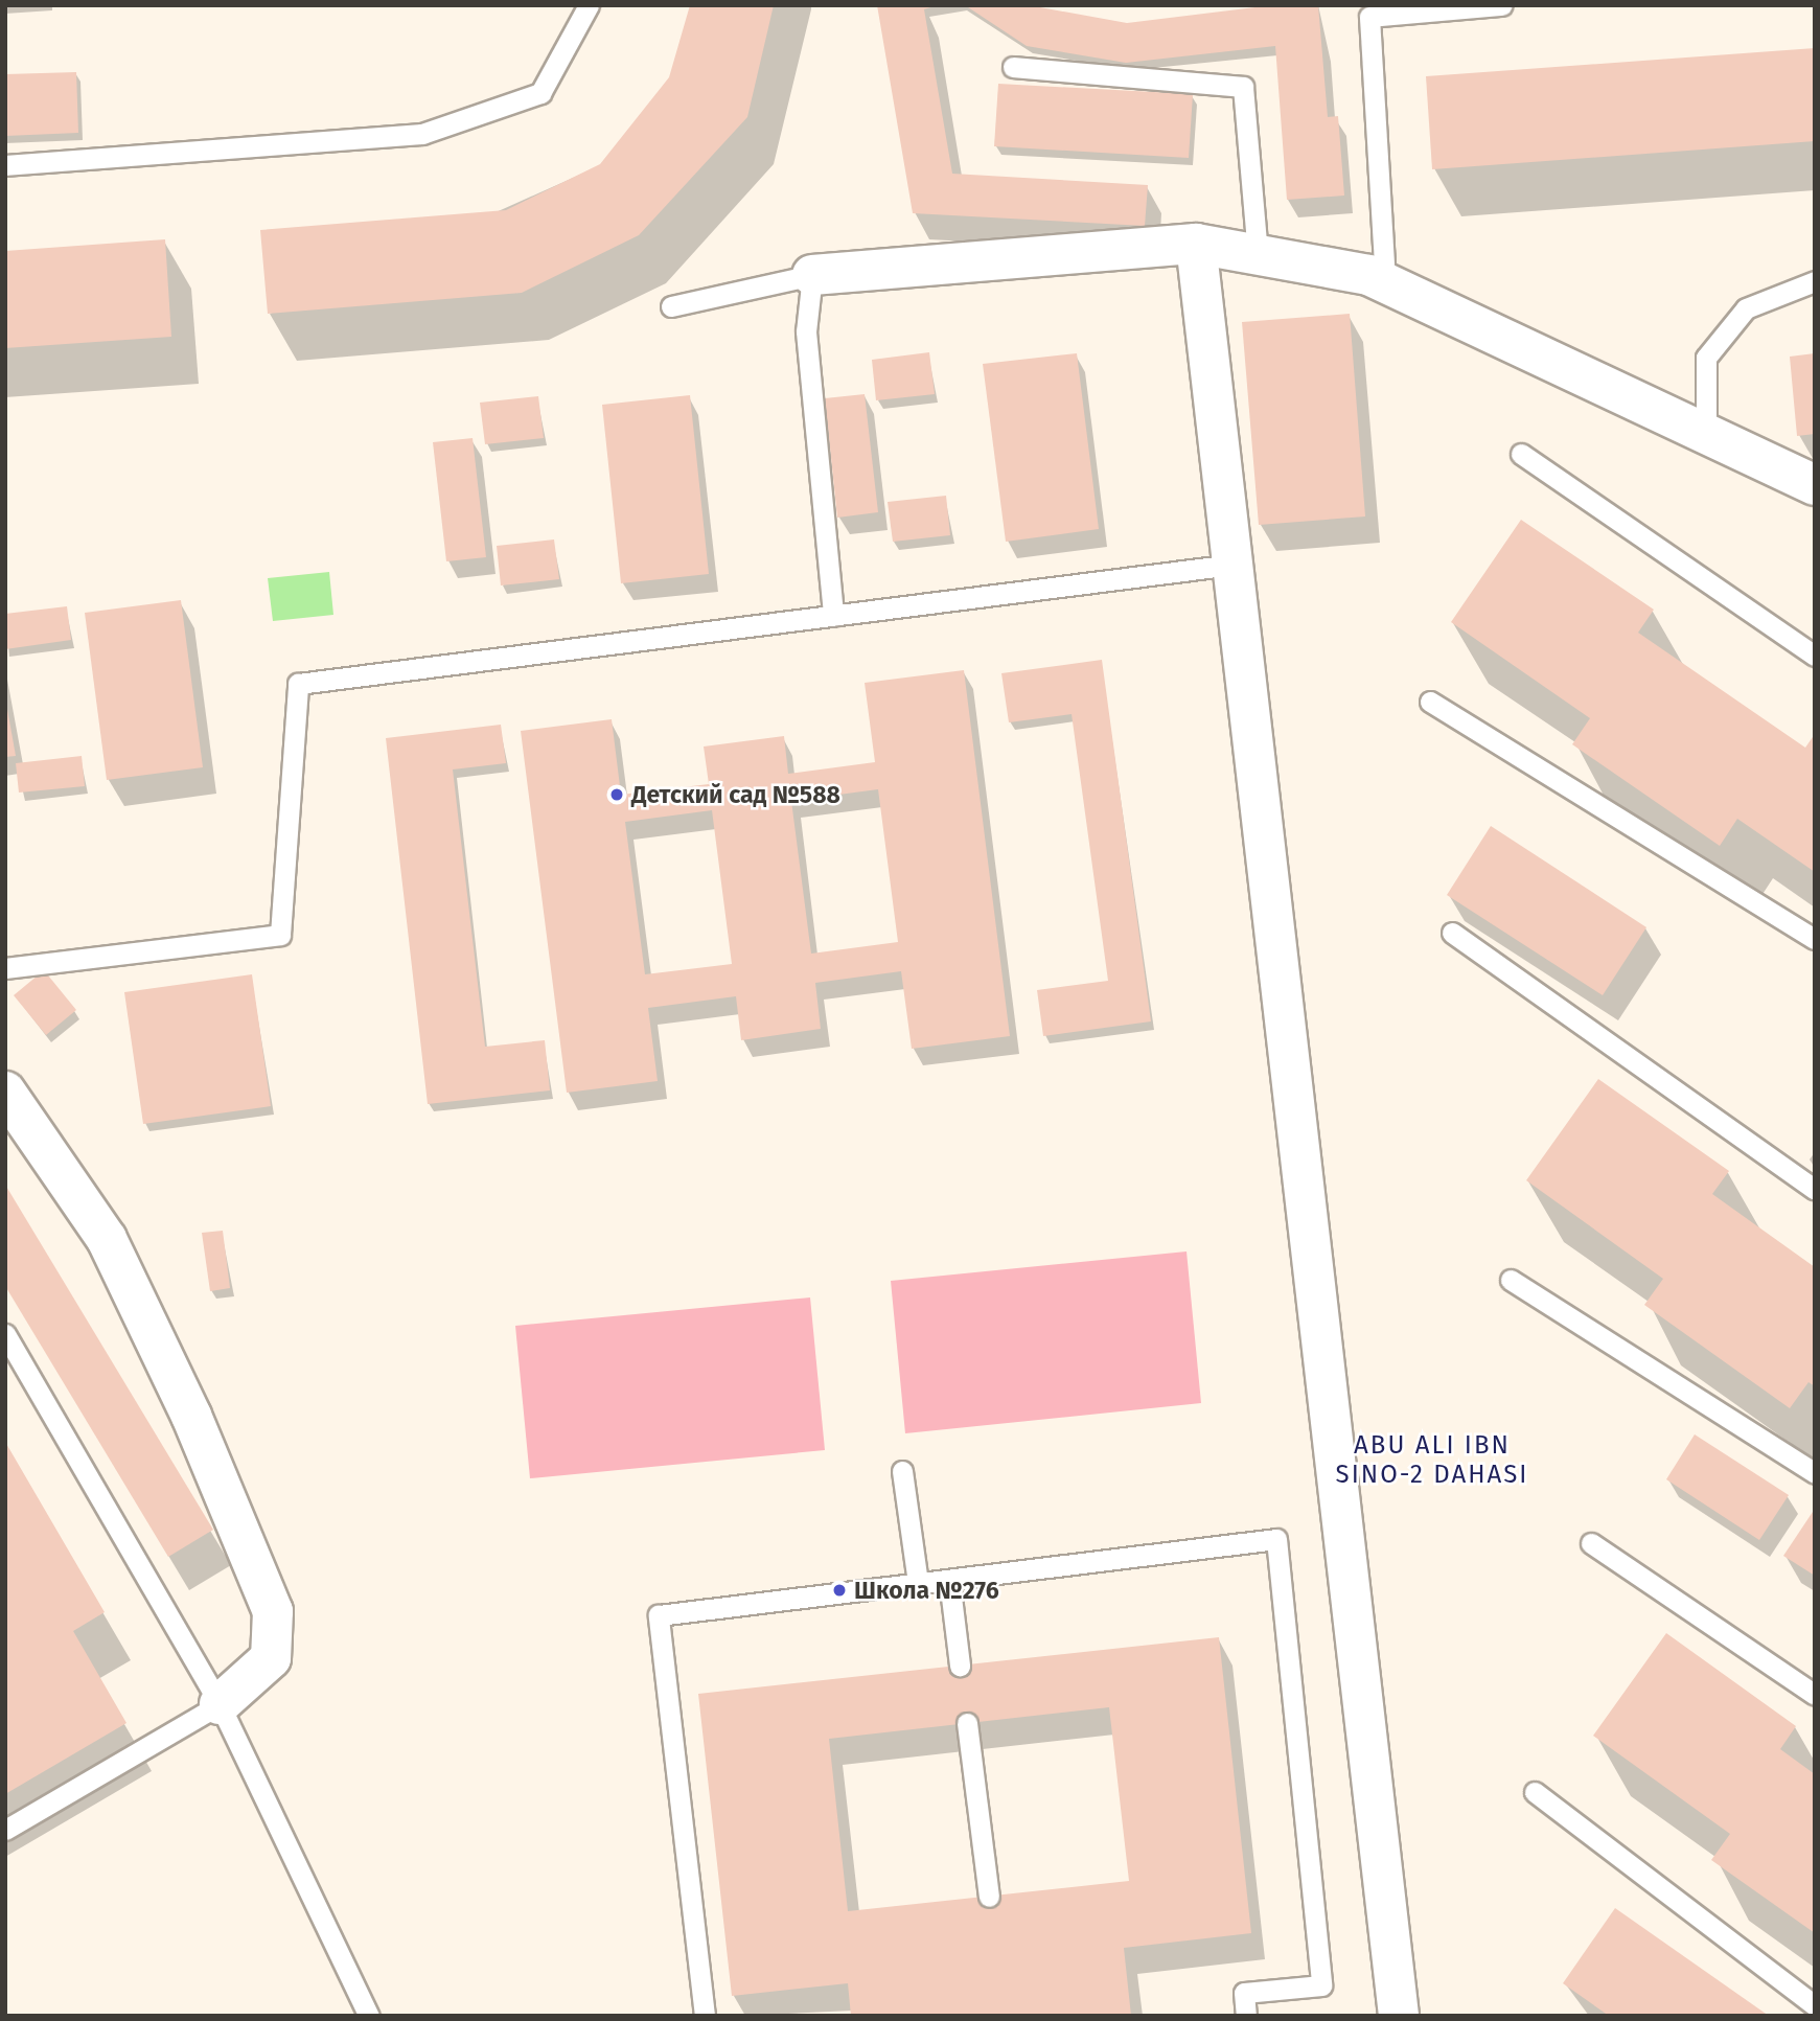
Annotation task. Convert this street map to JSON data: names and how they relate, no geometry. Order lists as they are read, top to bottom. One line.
{"districts":["ABU ALI IBN SINO-2 DAHASI"],"places":["Детский сад №588","Школа №276"]}
